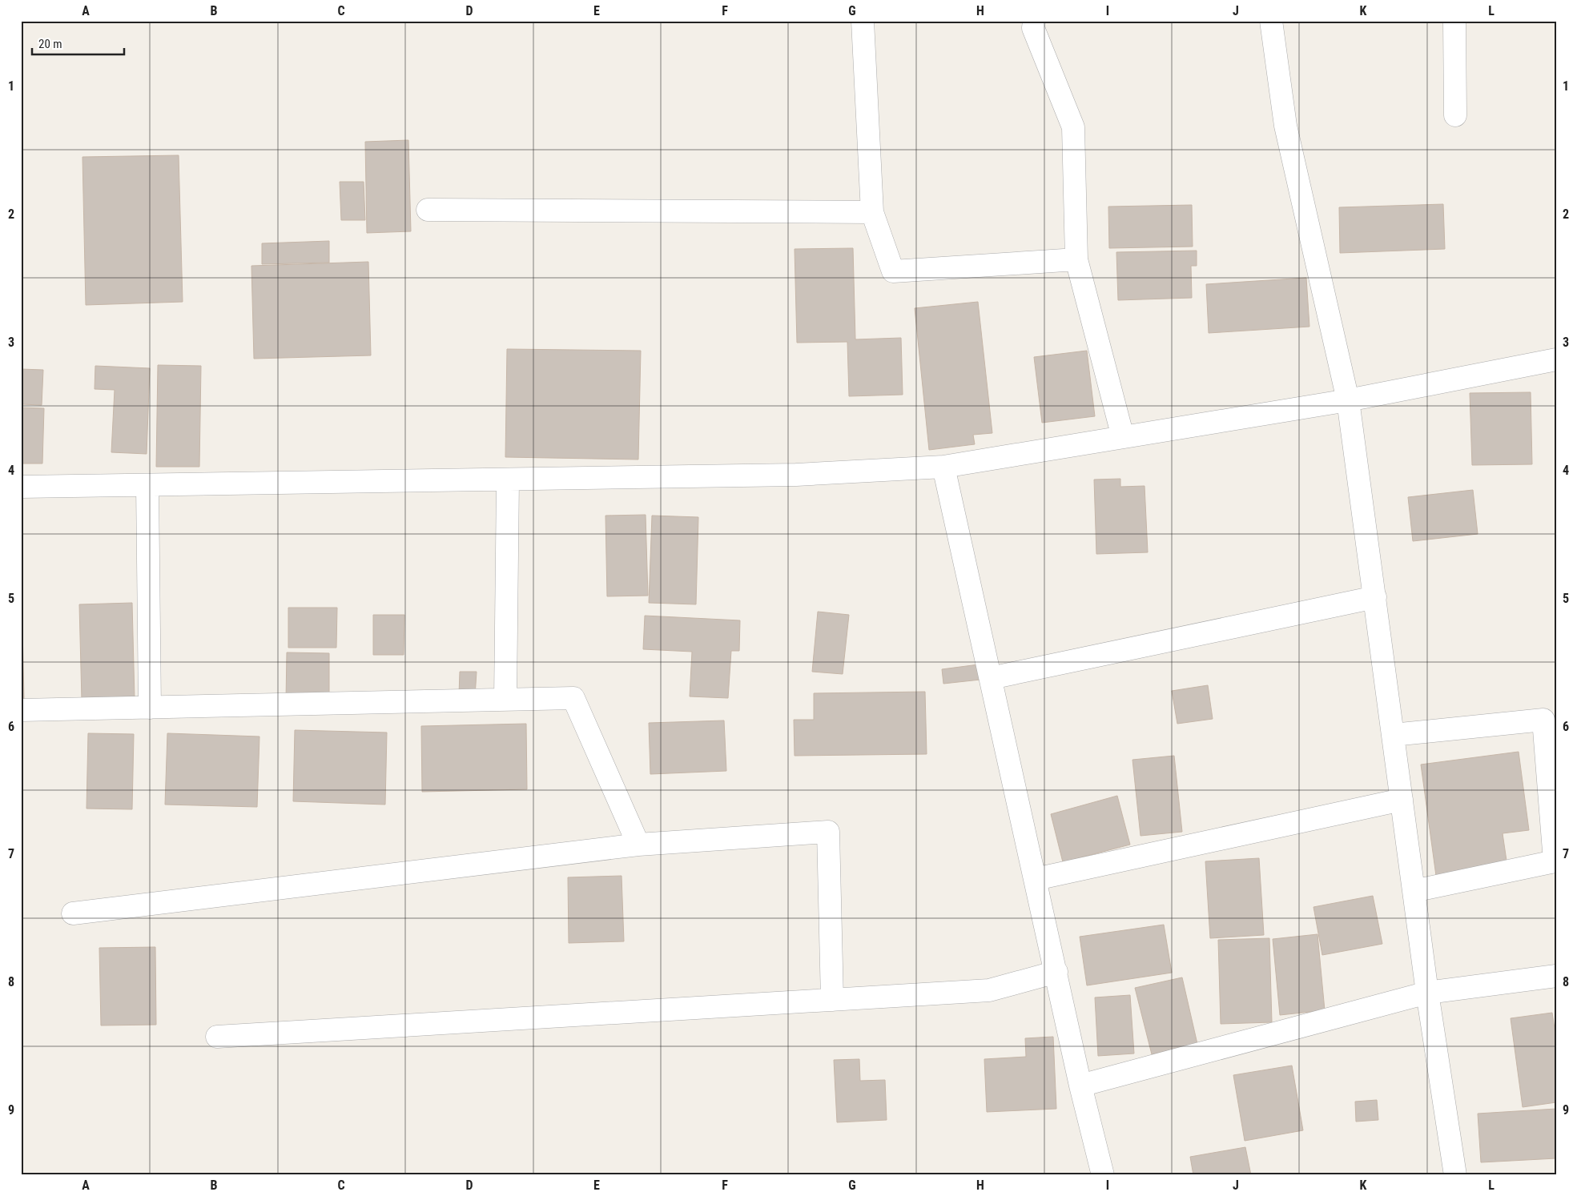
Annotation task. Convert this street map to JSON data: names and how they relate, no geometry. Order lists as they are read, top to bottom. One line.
{"scale_bar":"20 m","grid":{"columns":["A","B","C","D","E","F","G","H","I","J","K","L"],"rows":["1","2","3","4","5","6","7","8","9"]}}
